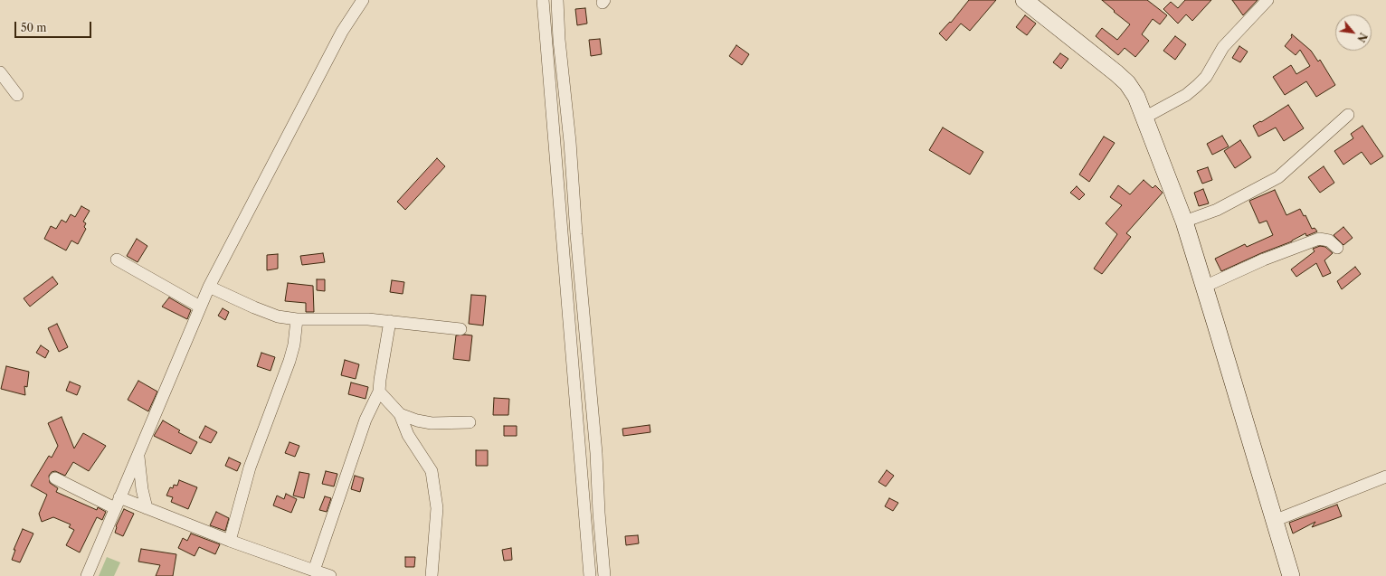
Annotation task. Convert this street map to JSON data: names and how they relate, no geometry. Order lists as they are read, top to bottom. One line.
{"scale_bar":"50 m","north":"bottom right"}
